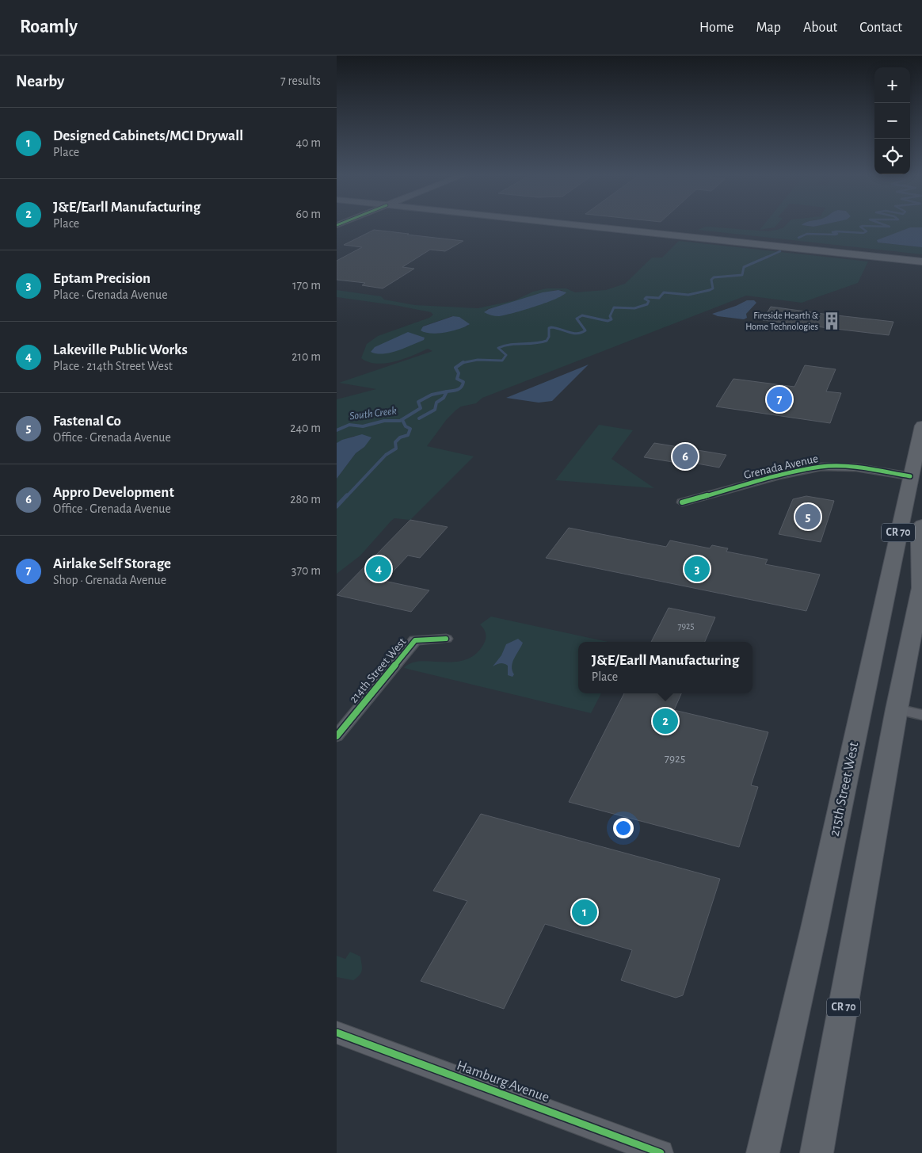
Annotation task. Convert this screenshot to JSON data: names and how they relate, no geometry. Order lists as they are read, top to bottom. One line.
{"streets":{"main road":["CR 70","215th Street West"],"street":["Grenada Avenue","214th Street West","Hamburg Avenue"]},"crossings":[["Grenada Avenue","215th Street West"]],"water":["South Creek"],"places":{"building":["Fireside Hearth & Home Technologies"]},"house_numbers":["7925","7925"],"page":{"header":"Roamly","nav":["Home","Map","About","Contact"],"heading":["Nearby","7 results"],"map_buttons":["+","−"],"list":[{"mark":"1","name":"Designed Cabinets/MCI Drywall","note":"Place","value":"40 m"},{"mark":"2","name":"J&E/Earll Manufacturing","note":"Place","value":"60 m"},{"mark":"3","name":"Eptam Precision","note":"Place · Grenada Avenue","value":"170 m"},{"mark":"4","name":"Lakeville Public Works","note":"Place · 214th Street West","value":"210 m"},{"mark":"5","name":"Fastenal Co","note":"Office · Grenada Avenue","value":"240 m"},{"mark":"6","name":"Appro Development","note":"Office · Grenada Avenue","value":"280 m"},{"mark":"7","name":"Airlake Self Storage","note":"Shop · Grenada Avenue","value":"370 m"}],"pins":["7","6","5","3","4","2","1"],"popup":["J&E/Earll Manufacturing","Place"]}}
